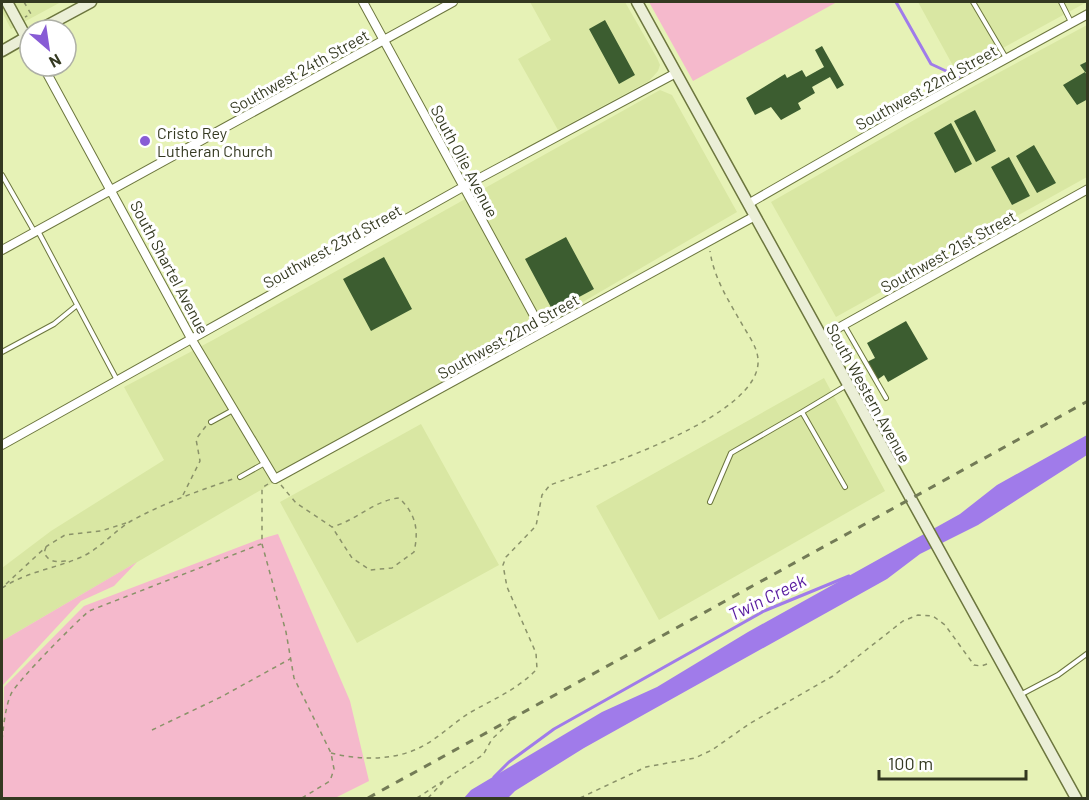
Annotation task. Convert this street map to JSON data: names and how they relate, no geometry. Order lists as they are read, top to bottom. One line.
{"streets":{"main road":["South Western Avenue"],"street":["Southwest 24th Street","Southwest 22nd Street","South Olie Avenue","Southwest 23rd Street","Southwest 21st Street","South Shartel Avenue"]},"crossings":[["Southwest 24th Street","South Olie Avenue"],["Southwest 24th Street","South Shartel Avenue"],["Southwest 22nd Street","South Olie Avenue"],["Southwest 22nd Street","South Shartel Avenue"],["Southwest 22nd Street","South Western Avenue"],["South Olie Avenue","Southwest 23rd Street"],["Southwest 23rd Street","South Shartel Avenue"],["Southwest 23rd Street","South Western Avenue"],["Southwest 21st Street","South Western Avenue"]],"water":["Twin Creek"],"places":["Cristo Rey Lutheran Church"],"scale_bar":"100 m","north":"bottom right"}
